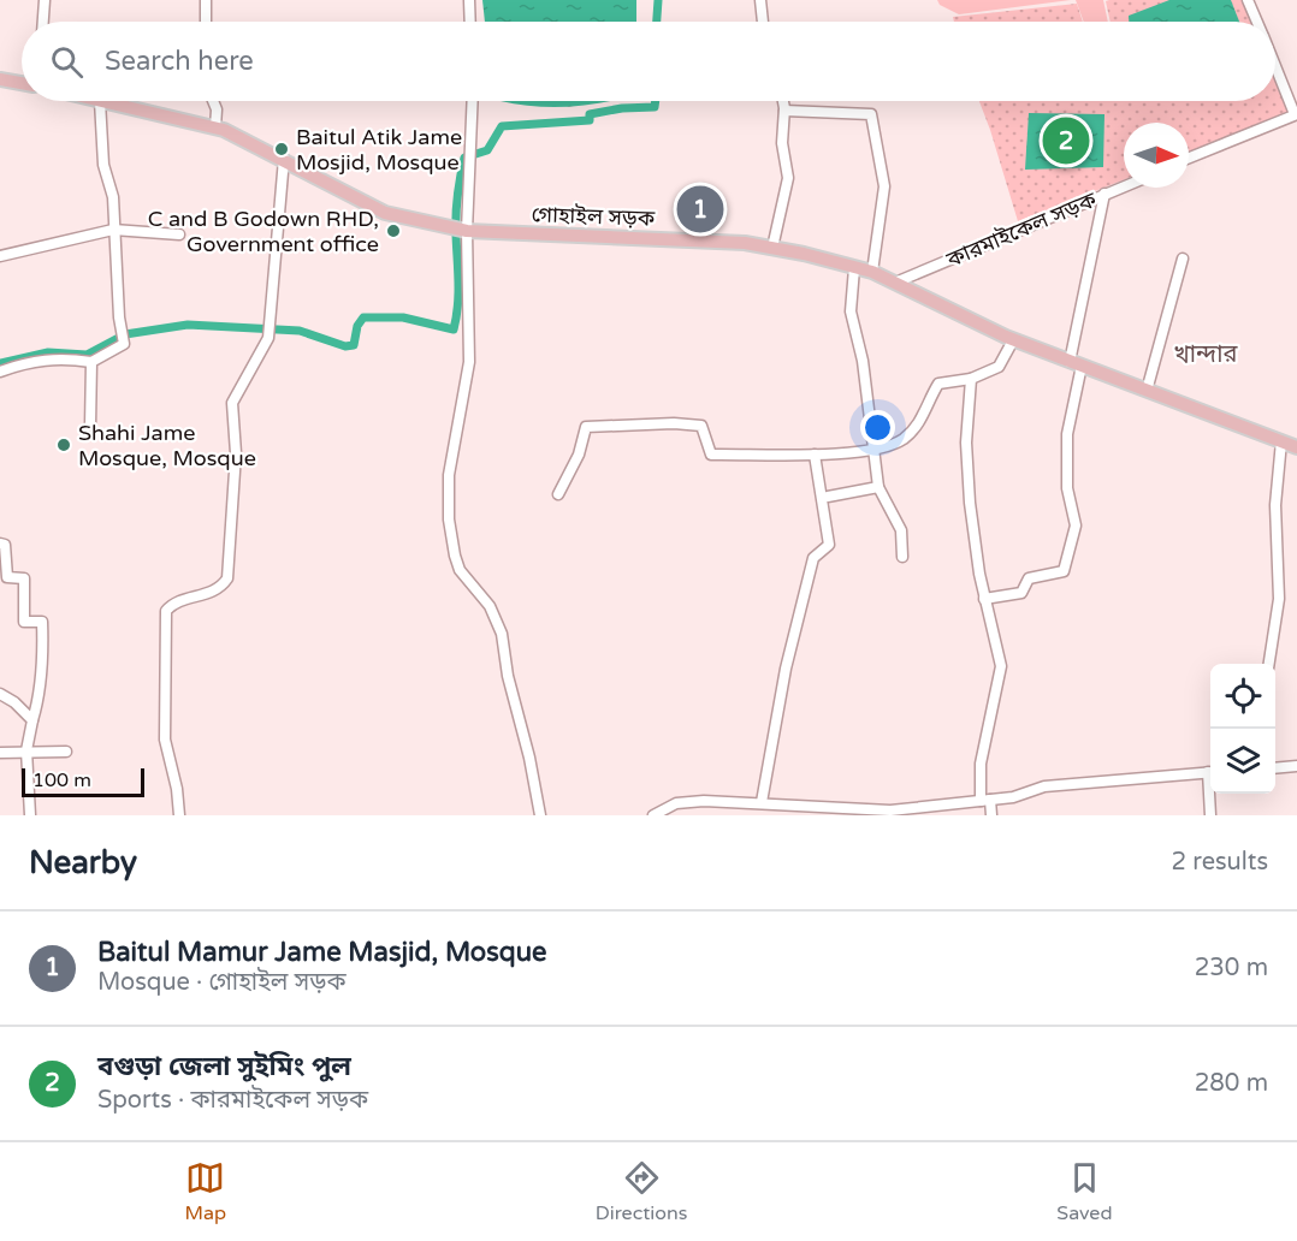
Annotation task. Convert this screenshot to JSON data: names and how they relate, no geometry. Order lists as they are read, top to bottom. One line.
{"streets":{"main road":["গোহাইল সড়ক"],"street":["কারমাইকেল সড়ক"]},"crossings":[["গোহাইল সড়ক","কারমাইকেল সড়ক"]],"districts":["খান্দার"],"places":["Baitul Atik Jame Mosjid, Mosque","C and B Godown RHD, Government office","Shahi Jame Mosque, Mosque"],"scale_bar":"100 m","north":"right","page":{"search":"Search here","pins":["2","1"],"scale":"100 m","heading":["Nearby","2 results"],"list":[{"mark":"1","name":"Baitul Mamur Jame Masjid, Mosque","note":"Mosque · গোহাইল সড়ক","value":"230 m"},{"mark":"2","name":"বগুড়া জেলা সুইমিং পুল","note":"Sports · কারমাইকেল সড়ক","value":"280 m"}],"nav":["Map","Directions","Saved"]}}
